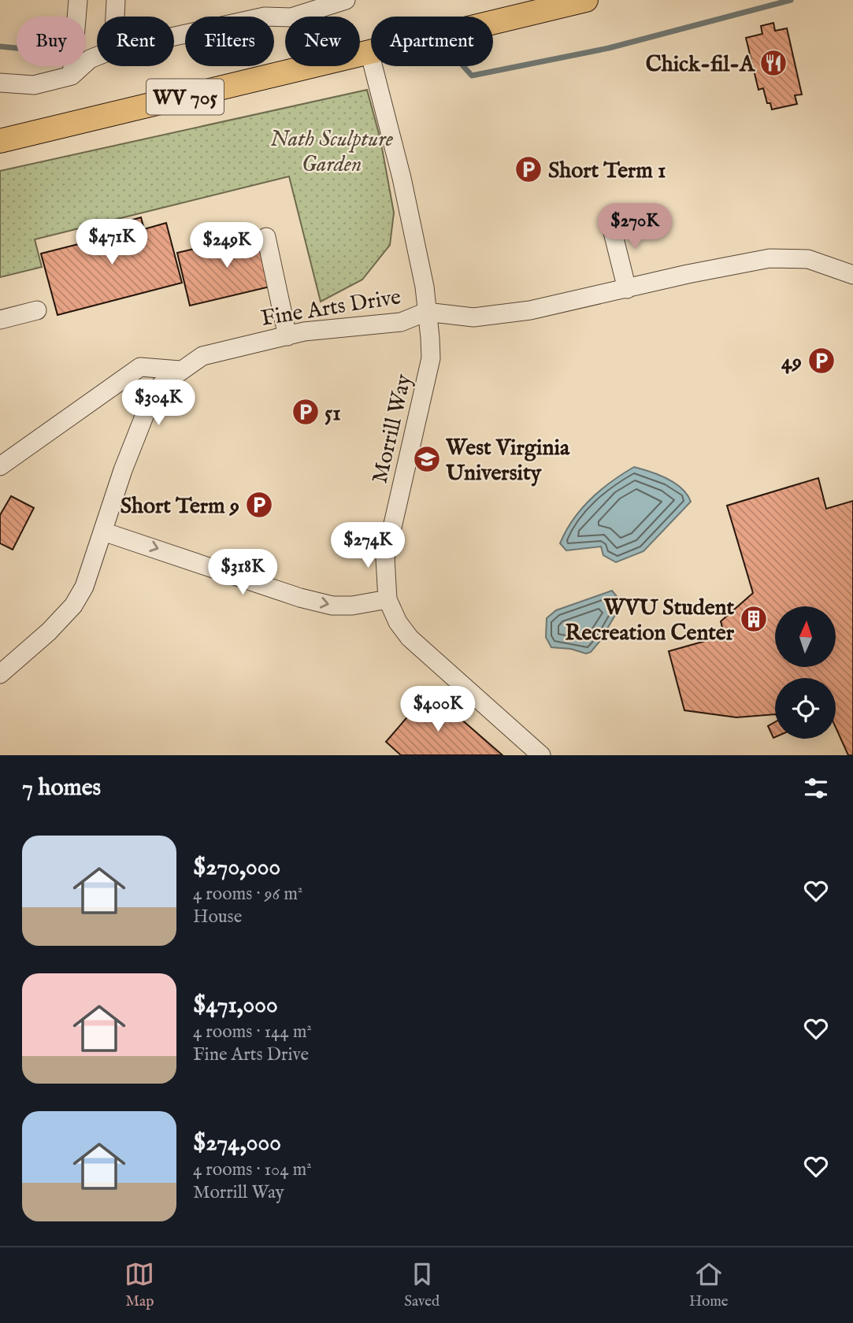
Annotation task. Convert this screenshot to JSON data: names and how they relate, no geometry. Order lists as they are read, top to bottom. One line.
{"streets":{"main road":["WV 705"],"street":["Fine Arts Drive","Morrill Way"]},"crossings":[["WV 705","Morrill Way"],["Fine Arts Drive","Morrill Way"]],"parks":["Nath Sculpture Garden"],"places":{"restaurant":["Chick-fil-A"],"parking":["Short Term 1","49","51","Short Term 9"],"school or university":["West Virginia University"],"building":["WVU Student Recreation Center"]},"north":"top","page":{"chip":["Buy","Rent","Filters","New","Apartment"],"price":["$270K","$471K","$249K","$304K","$274K","$318K","$400K"],"heading":"7 homes","list":[{"name":"$270,000","note":"4 rooms · 96 m² · House"},{"name":"$471,000","note":"4 rooms · 144 m² · Fine Arts Drive"},{"name":"$274,000","note":"4 rooms · 104 m² · Morrill Way"}],"tabs":["Map","Saved","Home"]}}
